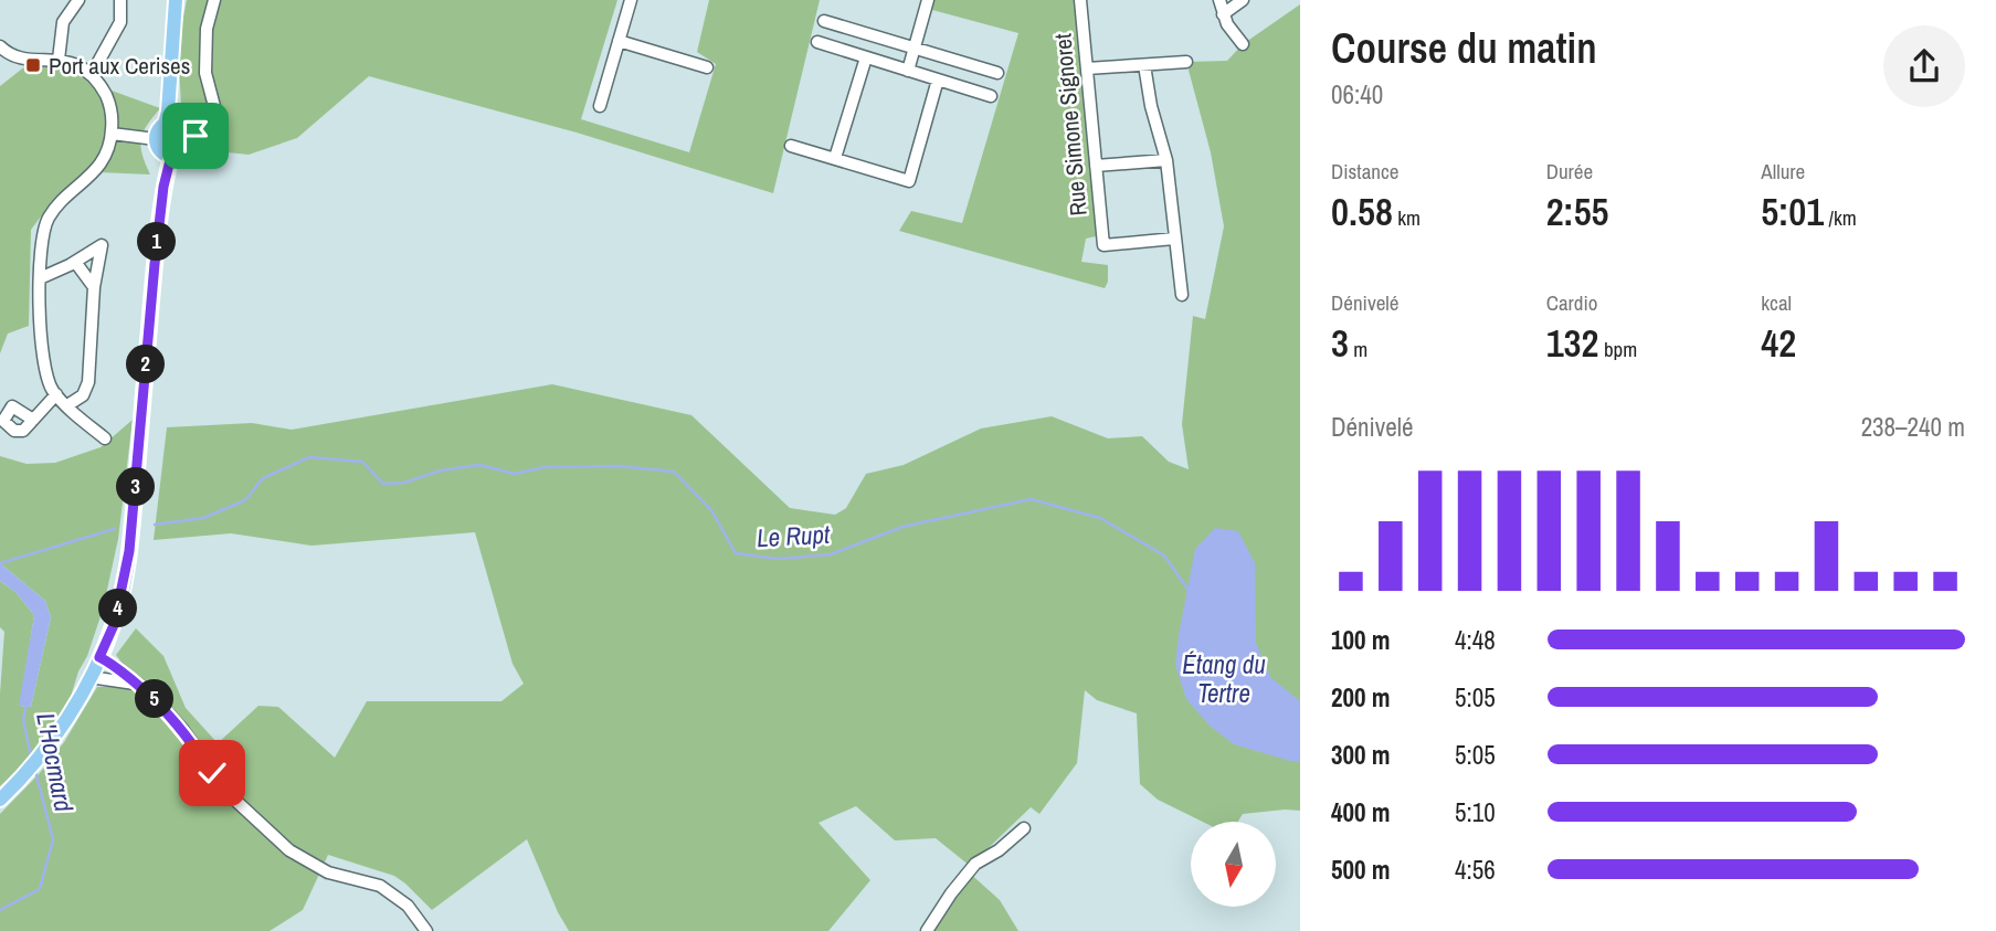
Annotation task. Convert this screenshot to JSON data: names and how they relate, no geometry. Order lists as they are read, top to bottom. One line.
{"streets":{"street":["Rue Simone Signoret"]},"water":["Le Rupt","Étang du Tertre","L'Hocmard"],"places":{"transit":["Port aux Cerises"]},"north":"bottom","page":{"heading":["Course du matin","06:40"],"stats":[["Distance","0.58 km"],["Durée","2:55"],["Allure","5:01 /km"],["Dénivelé","3 m"],["Cardio","132 bpm"],["kcal","42"]],"pins":["1","2","3","4","5"],"chart":["Dénivelé","238–240 m"],"list":[{"name":"100 m","note":"4:48"},{"name":"200 m","note":"5:05"},{"name":"300 m","note":"5:05"},{"name":"400 m","note":"5:10"},{"name":"500 m","note":"4:56"}]}}
